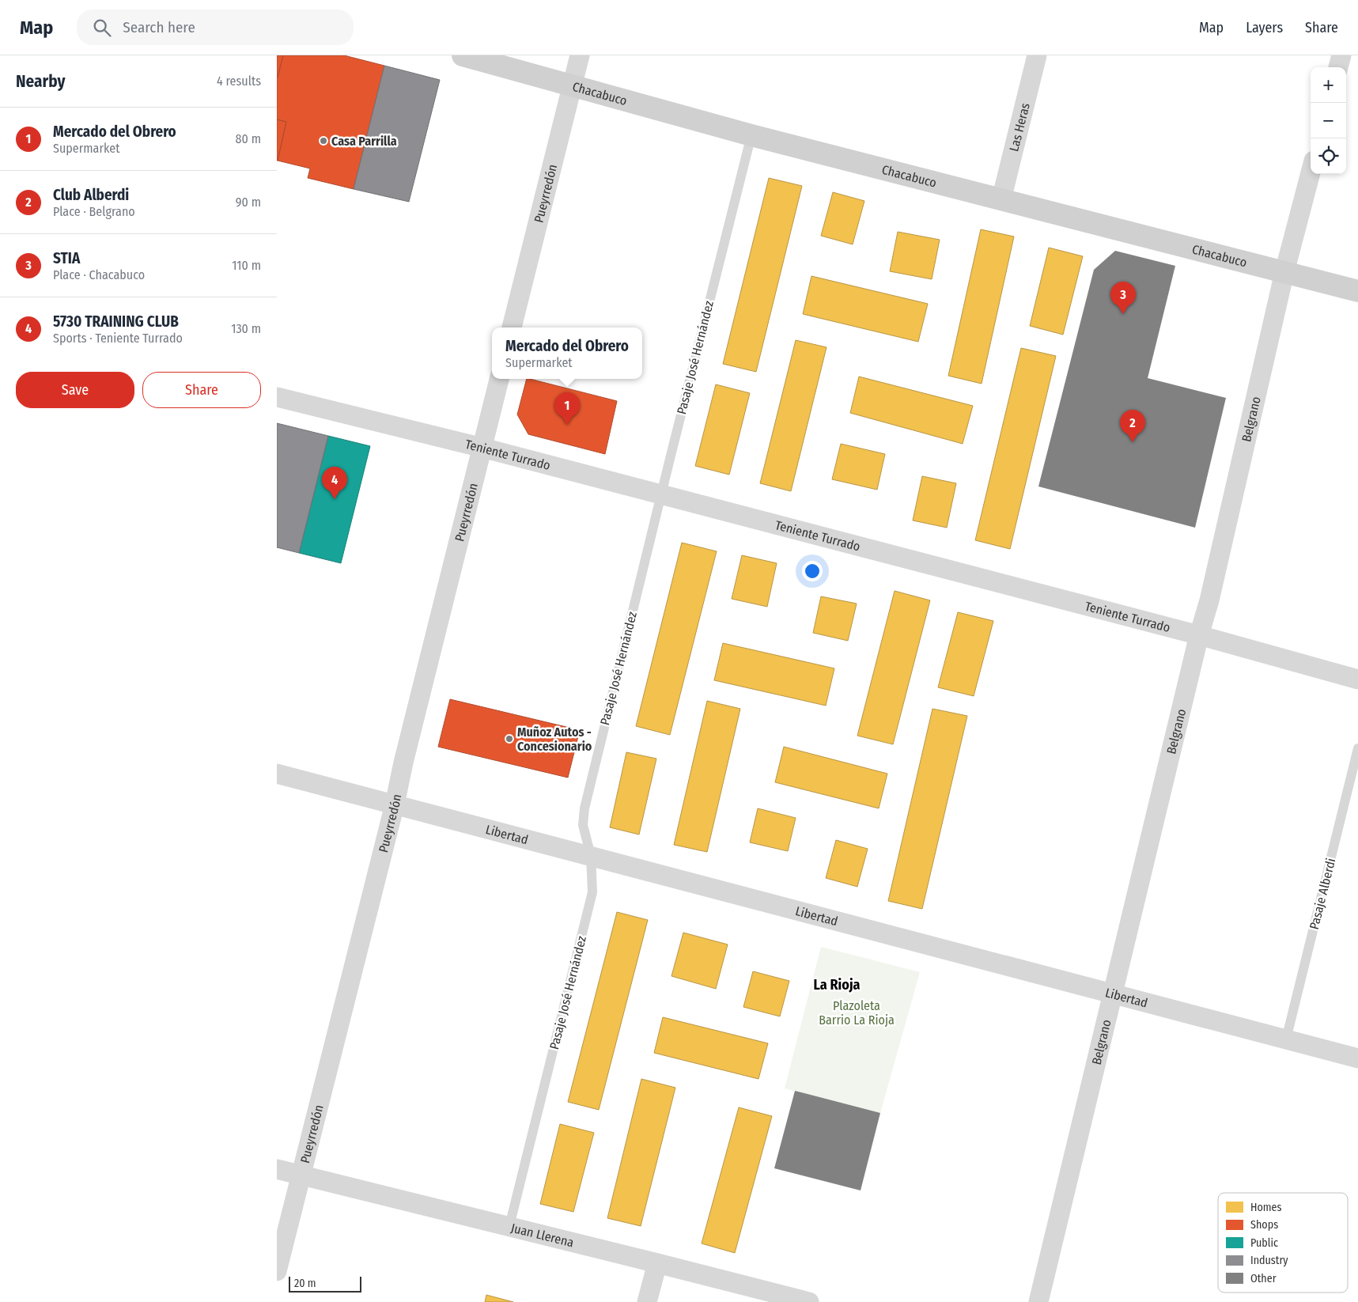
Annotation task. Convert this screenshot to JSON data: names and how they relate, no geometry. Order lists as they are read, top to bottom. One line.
{"streets":{"street":["Chacabuco","Las Heras","Pueyrredón","Belgrano","Teniente Turrado","Libertad","Juan Llerena"],"lane":["Pasaje José Hernández","Pasaje Alberdi"]},"crossings":[["Chacabuco","Las Heras"],["Chacabuco","Pueyrredón"],["Chacabuco","Pasaje José Hernández"],["Chacabuco","Belgrano"],["Pueyrredón","Teniente Turrado"],["Pueyrredón","Libertad"],["Pueyrredón","Juan Llerena"],["Pasaje José Hernández","Teniente Turrado"],["Pasaje José Hernández","Libertad"],["Pasaje José Hernández","Juan Llerena"],["Belgrano","Teniente Turrado"],["Belgrano","Libertad"],["Libertad","Pasaje Alberdi"]],"districts":["La Rioja"],"parks":["Plazoleta Barrio La Rioja"],"places":["Casa Parrilla","Muñoz Autos - Concesionario"],"legend":["Homes","Shops","Public","Industry","Other"],"scale_bar":"20 m","page":{"header":"Map","search":"Search here","nav":["Map","Layers","Share"],"heading":["Nearby","4 results"],"map_buttons":["+","−"],"list":[{"mark":"1","name":"Mercado del Obrero","note":"Supermarket","value":"80 m"},{"mark":"2","name":"Club Alberdi","note":"Place · Belgrano","value":"90 m"},{"mark":"3","name":"STIA","note":"Place · Chacabuco","value":"110 m"},{"mark":"4","name":"5730 TRAINING CLUB","note":"Sports · Teniente Turrado","value":"130 m"}],"pins":["3","1","2","4"],"popup":["Mercado del Obrero","Supermarket"],"buttons":["Save","Share"],"scale":"20 m"}}
